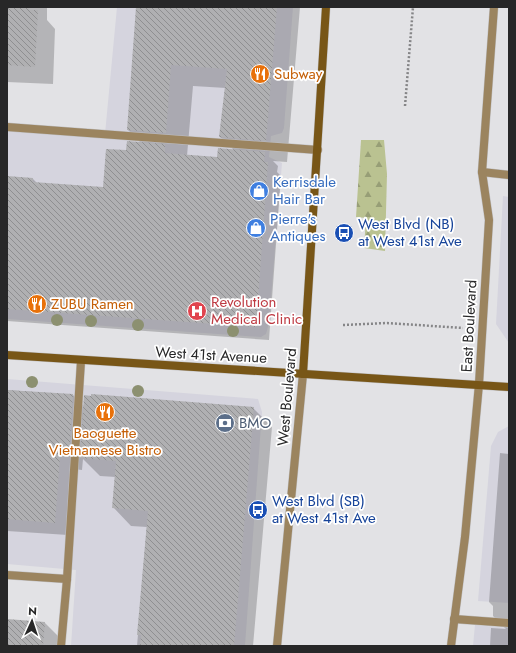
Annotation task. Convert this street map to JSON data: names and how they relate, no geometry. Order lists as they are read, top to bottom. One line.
{"streets":{"main road":["West 41st Avenue","West Boulevard"],"street":["East Boulevard"]},"crossings":[["East Boulevard","West 41st Avenue"],["West 41st Avenue","West Boulevard"]],"places":{"restaurant":["Subway","ZUBU Ramen","Baoguette Vietnamese Bistro"],"shop":["Kerrisdale Hair Bar","Pierre's Antiques"],"bus stop":["West Blvd (NB) at West 41st Ave","West Blvd (SB) at West 41st Ave"],"hospital":["Revolution Medical Clinic"],"bank":["BMO"]},"north":"top"}
